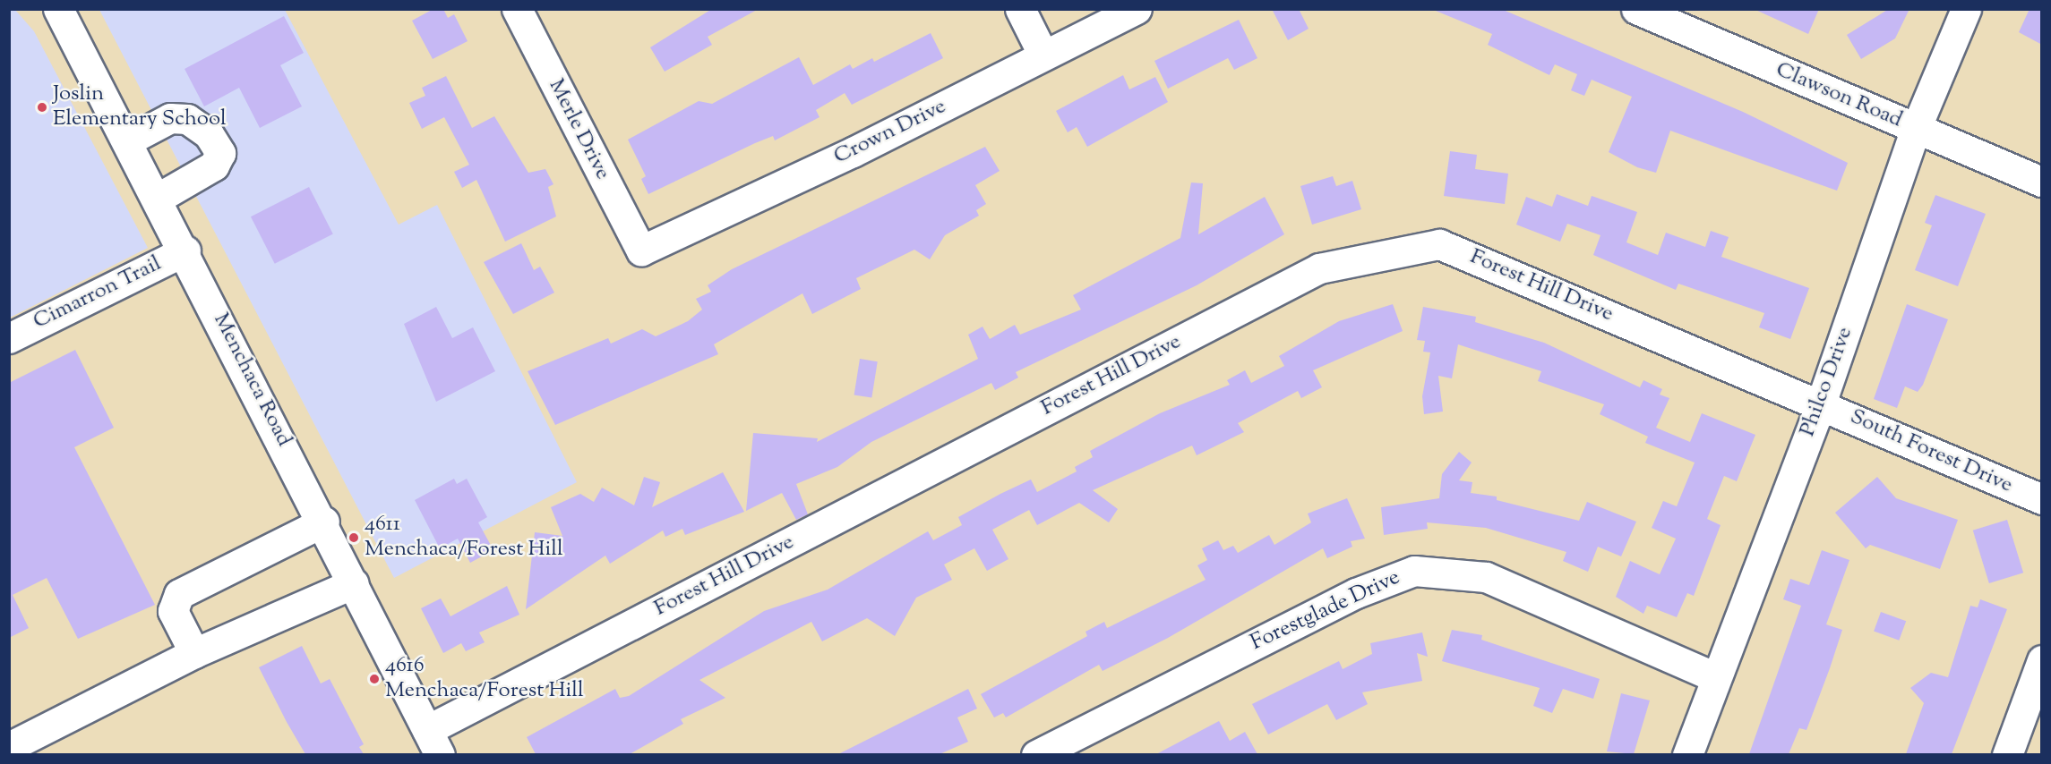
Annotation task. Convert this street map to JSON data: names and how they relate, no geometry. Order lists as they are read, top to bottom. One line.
{"streets":{"street":["Clawson Road","Merle Drive","Crown Drive","Forest Hill Drive","Cimarron Trail","Menchaca Road","Philco Drive","South Forest Drive","Forestglade Drive"]},"crossings":[["Clawson Road","Philco Drive"],["Merle Drive","Crown Drive"],["Forest Hill Drive","Menchaca Road"],["Forest Hill Drive","Philco Drive"],["Forest Hill Drive","South Forest Drive"],["Cimarron Trail","Menchaca Road"],["Philco Drive","South Forest Drive"],["Philco Drive","Forestglade Drive"]],"places":["Joslin Elementary School","4611 Menchaca/Forest Hill","4616 Menchaca/Forest Hill"]}
